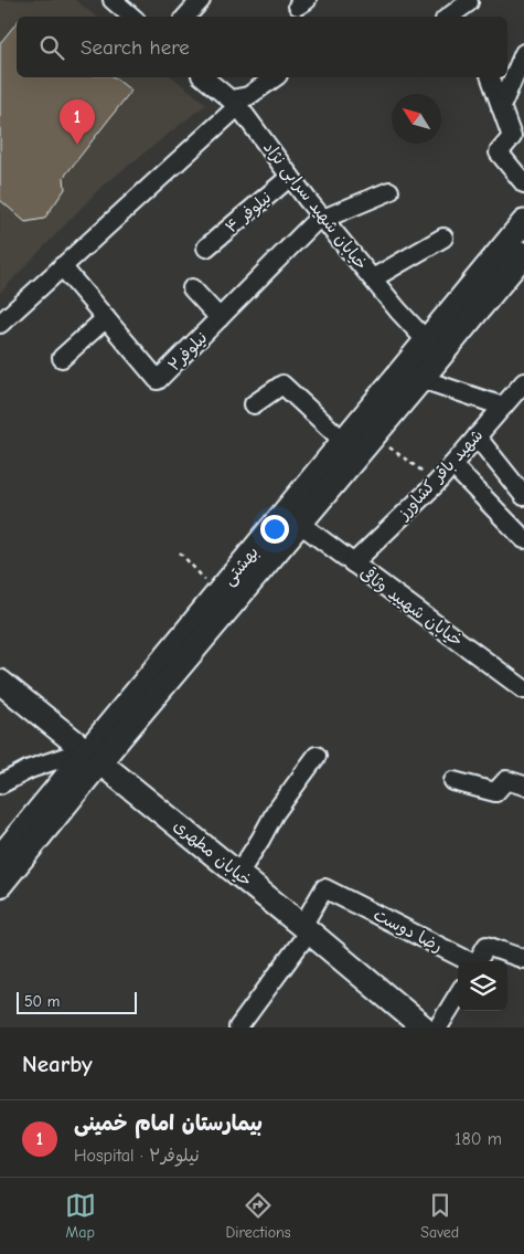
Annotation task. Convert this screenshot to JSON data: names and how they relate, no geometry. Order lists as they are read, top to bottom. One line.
{"streets":{"main road":["بهشتی","خیابان مطهری"],"street":["خیابان شهید سرابی نژاد","نیلوفر ۴","نیلوفر۲","شهید باقر کشاورز","خیابان شهیید وثاقی","رضا دوست"]},"crossings":[["خیابان شهید سرابی نژاد","نیلوفر ۴"],["خیابان شهید سرابی نژاد","نیلوفر۲"],["خیابان شهید سرابی نژاد","بهشتی"],["شهید باقر کشاورز","خیابان شهیید وثاقی"],["بهشتی","خیابان شهیید وثاقی"],["بهشتی","خیابان مطهری"],["خیابان مطهری","رضا دوست"]],"scale_bar":"50 m","north":"top left","page":{"search":"Search here","pins":"1","scale":"50 m","heading":"Nearby","list":[{"mark":"1","name":"بیمارستان امام خمینی","note":"Hospital · نیلوفر۲","value":"180 m"}],"nav":["Map","Directions","Saved"]}}
